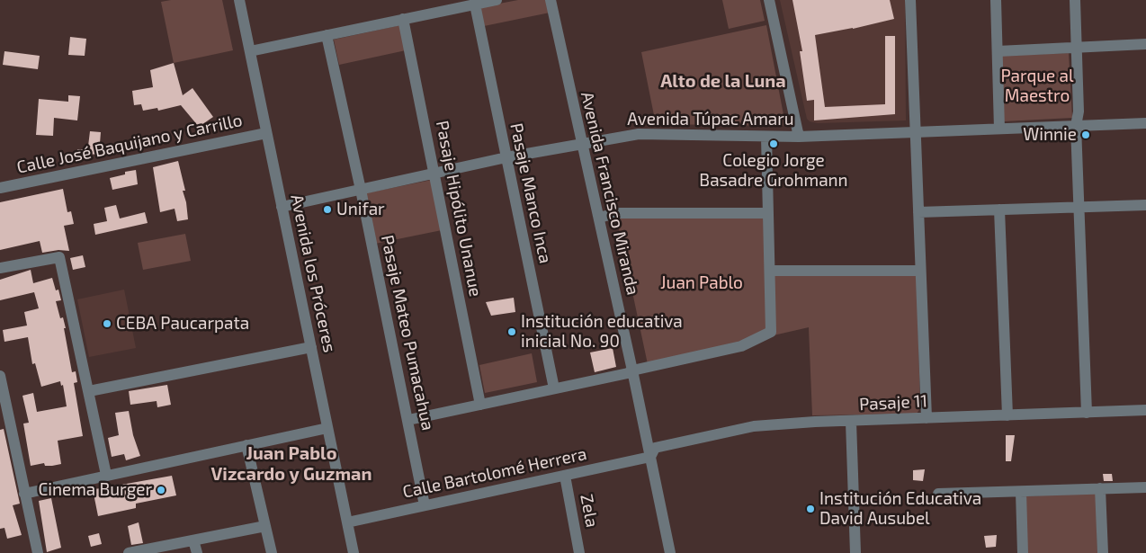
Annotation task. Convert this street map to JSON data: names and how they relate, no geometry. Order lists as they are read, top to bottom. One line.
{"streets":{"street":["Avenida Túpac Amaru","Calle José Baquijano y Carrillo","Pasaje Manco Inca","Avenida Francisco Miranda","Pasaje Hipólito Unanue","Avenida los Próceres","Pasaje Mateo Pumacahua","Pasaje 11","Calle Bartolomé Herrera","Zela"]},"crossings":[["Avenida Túpac Amaru","Pasaje Manco Inca"],["Avenida Túpac Amaru","Avenida Francisco Miranda"],["Avenida Túpac Amaru","Pasaje Hipólito Unanue"],["Avenida Túpac Amaru","Avenida los Próceres"],["Avenida Túpac Amaru","Pasaje Mateo Pumacahua"],["Calle José Baquijano y Carrillo","Avenida los Próceres"],["Avenida Francisco Miranda","Pasaje 11"],["Avenida Francisco Miranda","Calle Bartolomé Herrera"],["Avenida los Próceres","Calle Bartolomé Herrera"],["Pasaje Mateo Pumacahua","Calle Bartolomé Herrera"],["Pasaje 11","Calle Bartolomé Herrera"],["Calle Bartolomé Herrera","Zela"]],"districts":["Alto de la Luna","Juan Pablo Vizcardo y Guzman"],"parks":["Parque al Maestro","Juan Pablo"],"places":["Winnie","Colegio Jorge Basadre Grohmann","Unifar","CEBA Paucarpata","Institución educativa inicial No. 90","Cinema Burger","Institución Educativa David Ausubel"]}
